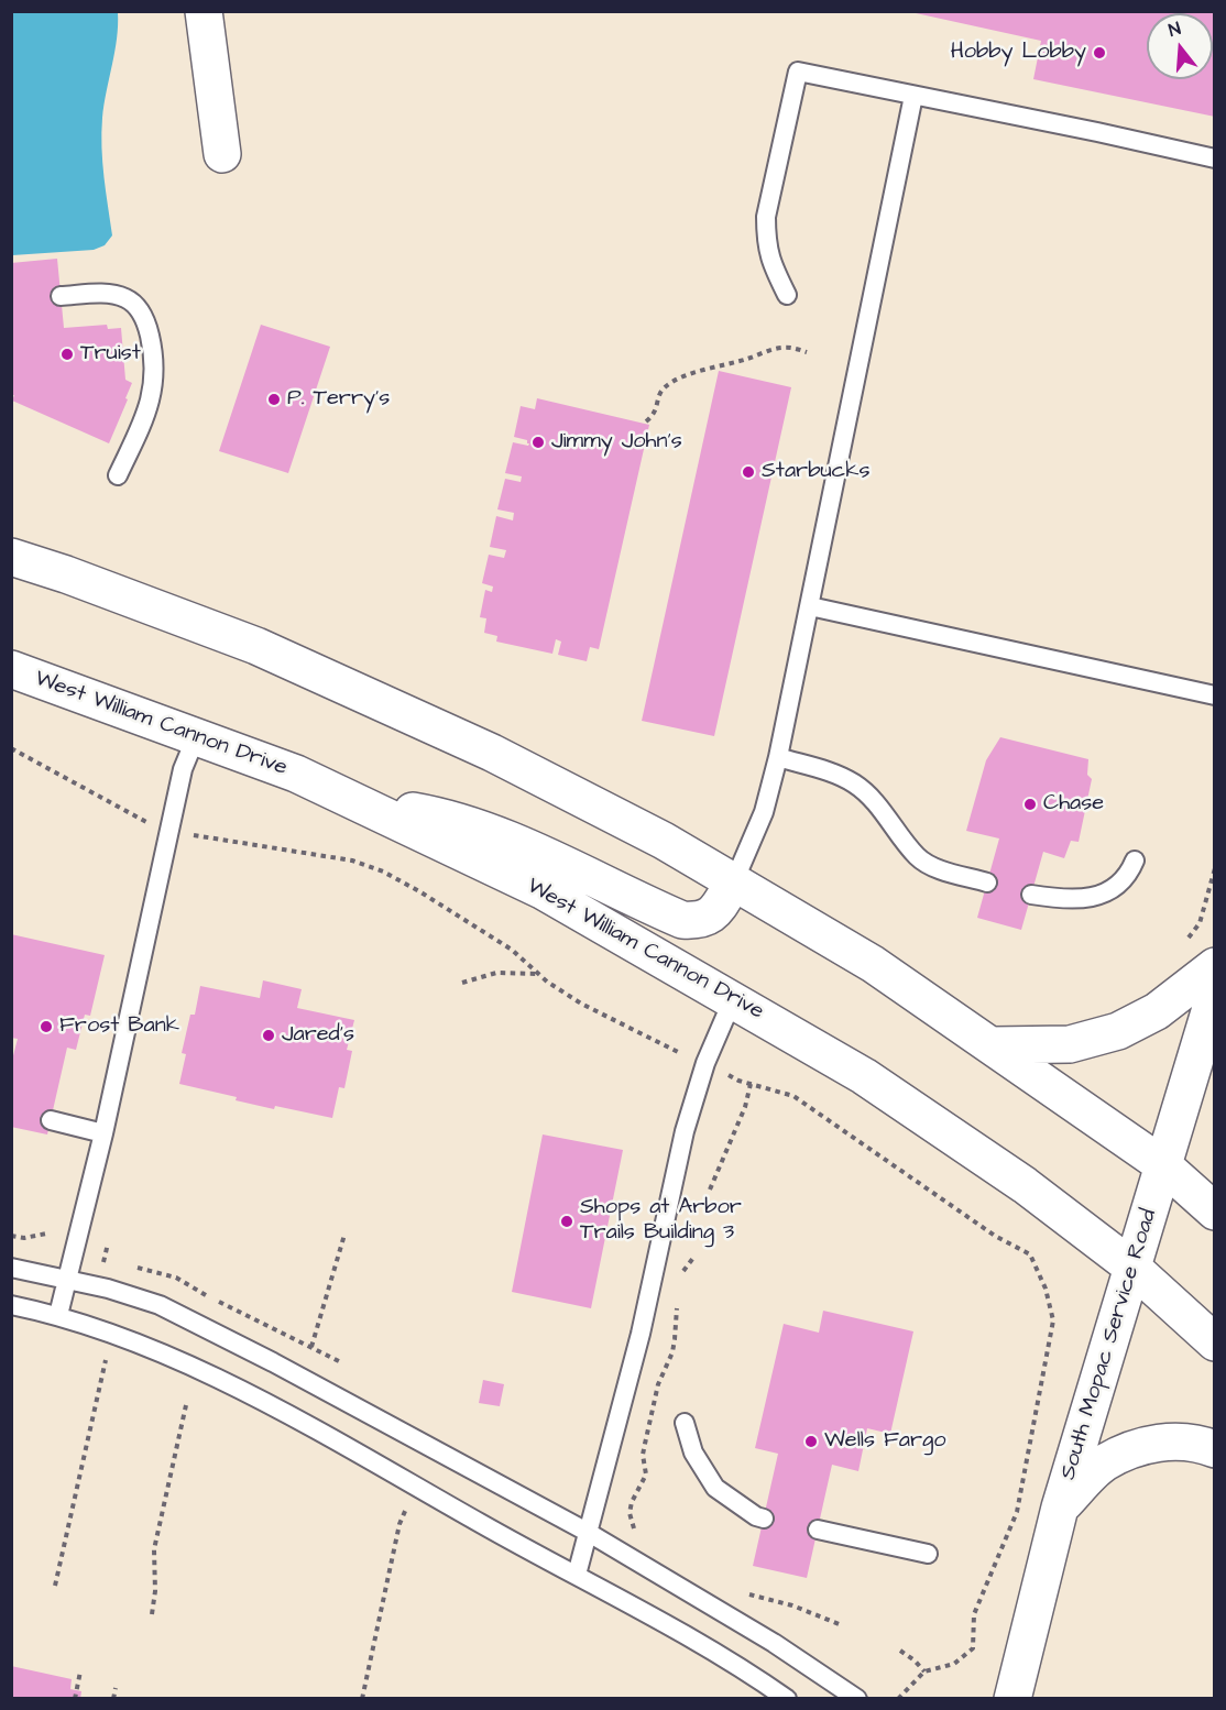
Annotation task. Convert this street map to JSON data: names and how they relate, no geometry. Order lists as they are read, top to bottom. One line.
{"streets":{"main road":["West William Cannon Drive","South Mopac Service Road"]},"crossings":[["West William Cannon Drive","South Mopac Service Road"]],"places":["Hobby Lobby","Truist","P. Terry's","Jimmy John's","Starbucks","Chase","Frost Bank","Jared's","Shops at Arbor Trails Building 3","Wells Fargo"],"north":"top"}
